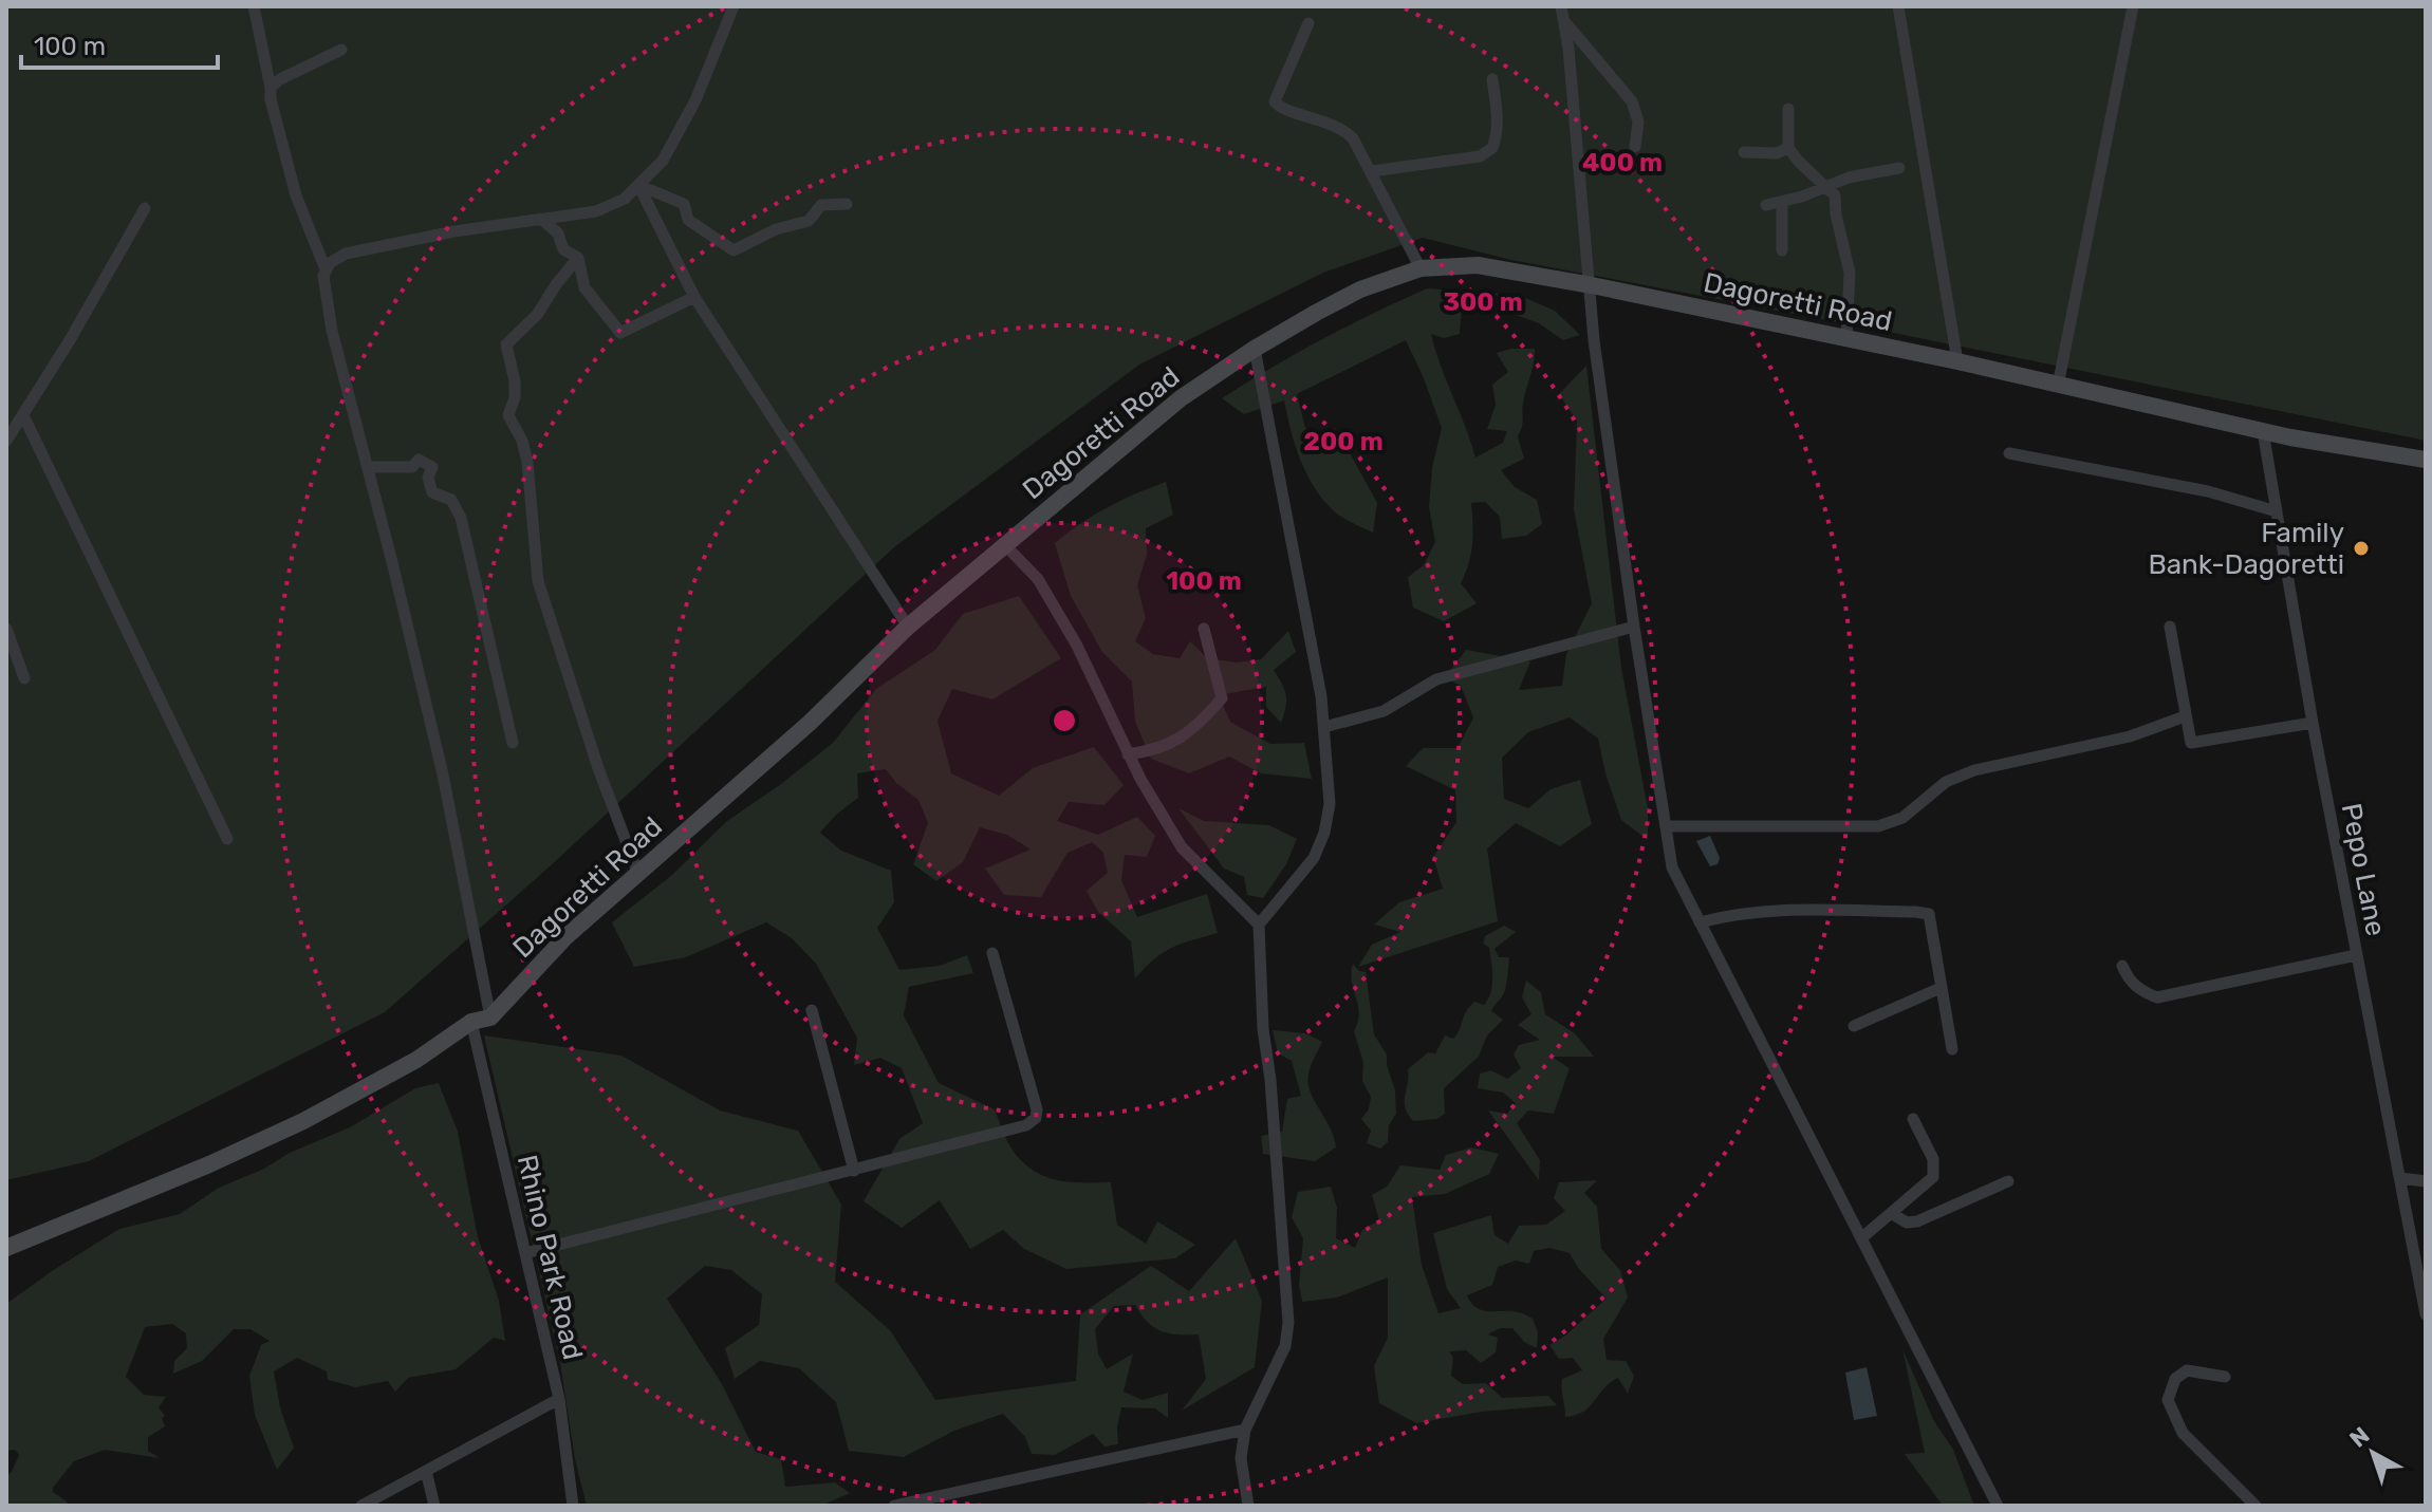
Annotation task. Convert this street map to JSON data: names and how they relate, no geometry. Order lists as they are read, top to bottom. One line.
{"streets":{"main road":["Dagoretti Road"],"street":["Pepo Lane","Rhino Park Road"]},"crossings":[["Dagoretti Road","Pepo Lane"]],"places":["Family Bank-Dagoretti"],"scale_bar":"100 m","north":"top left","rings":["400 m","300 m","200 m","100 m"]}
